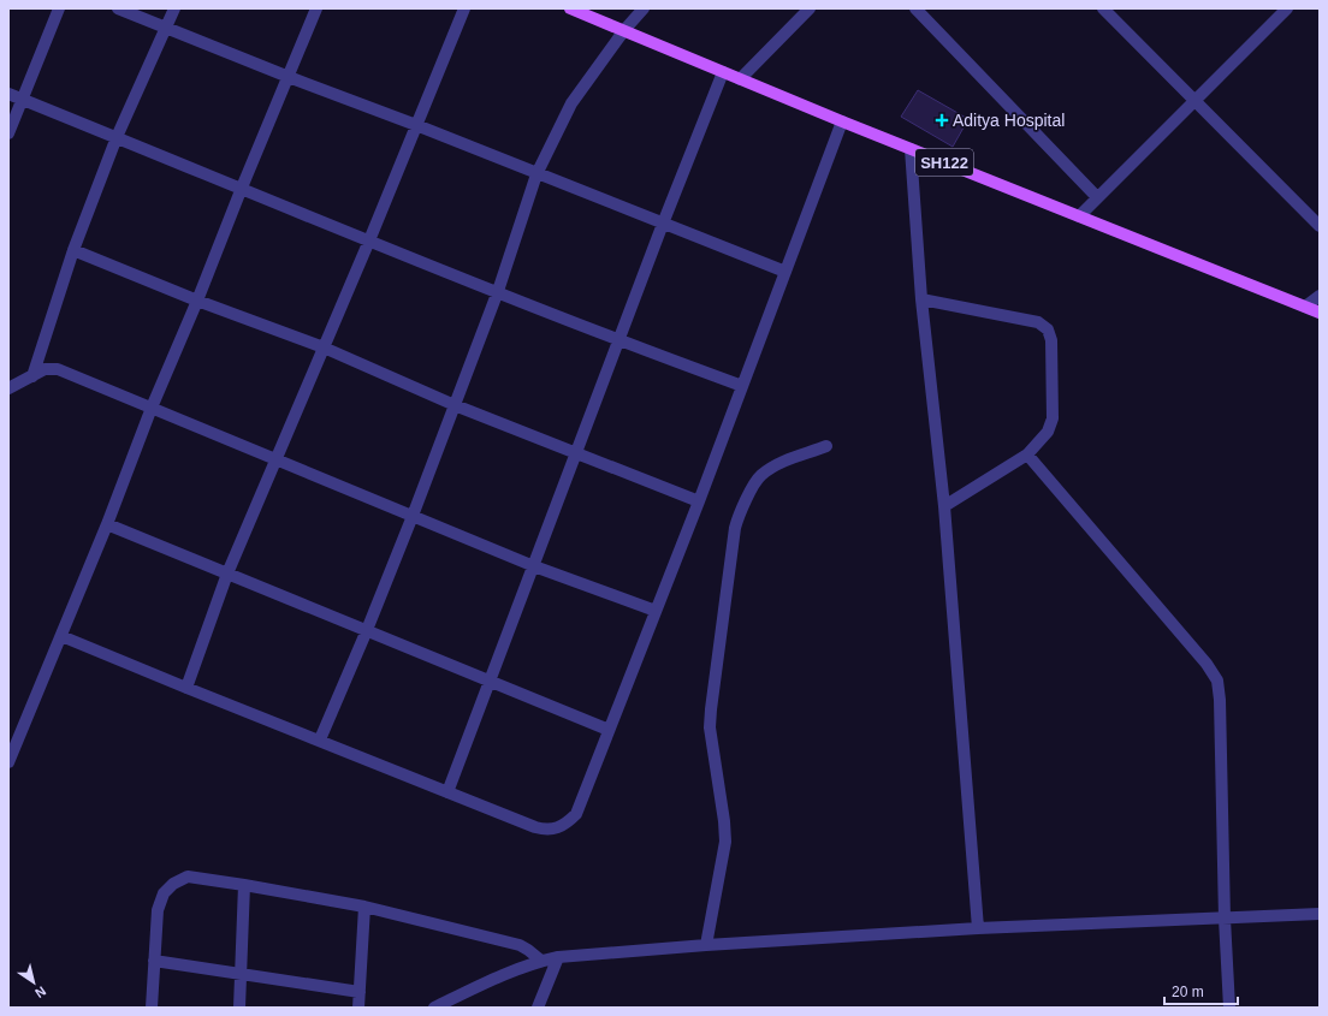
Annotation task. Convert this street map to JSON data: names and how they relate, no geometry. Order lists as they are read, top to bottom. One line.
{"streets":{"main road":["SH122"]},"places":{"health":["Aditya Hospital"]},"scale_bar":"20 m","north":"bottom right"}
